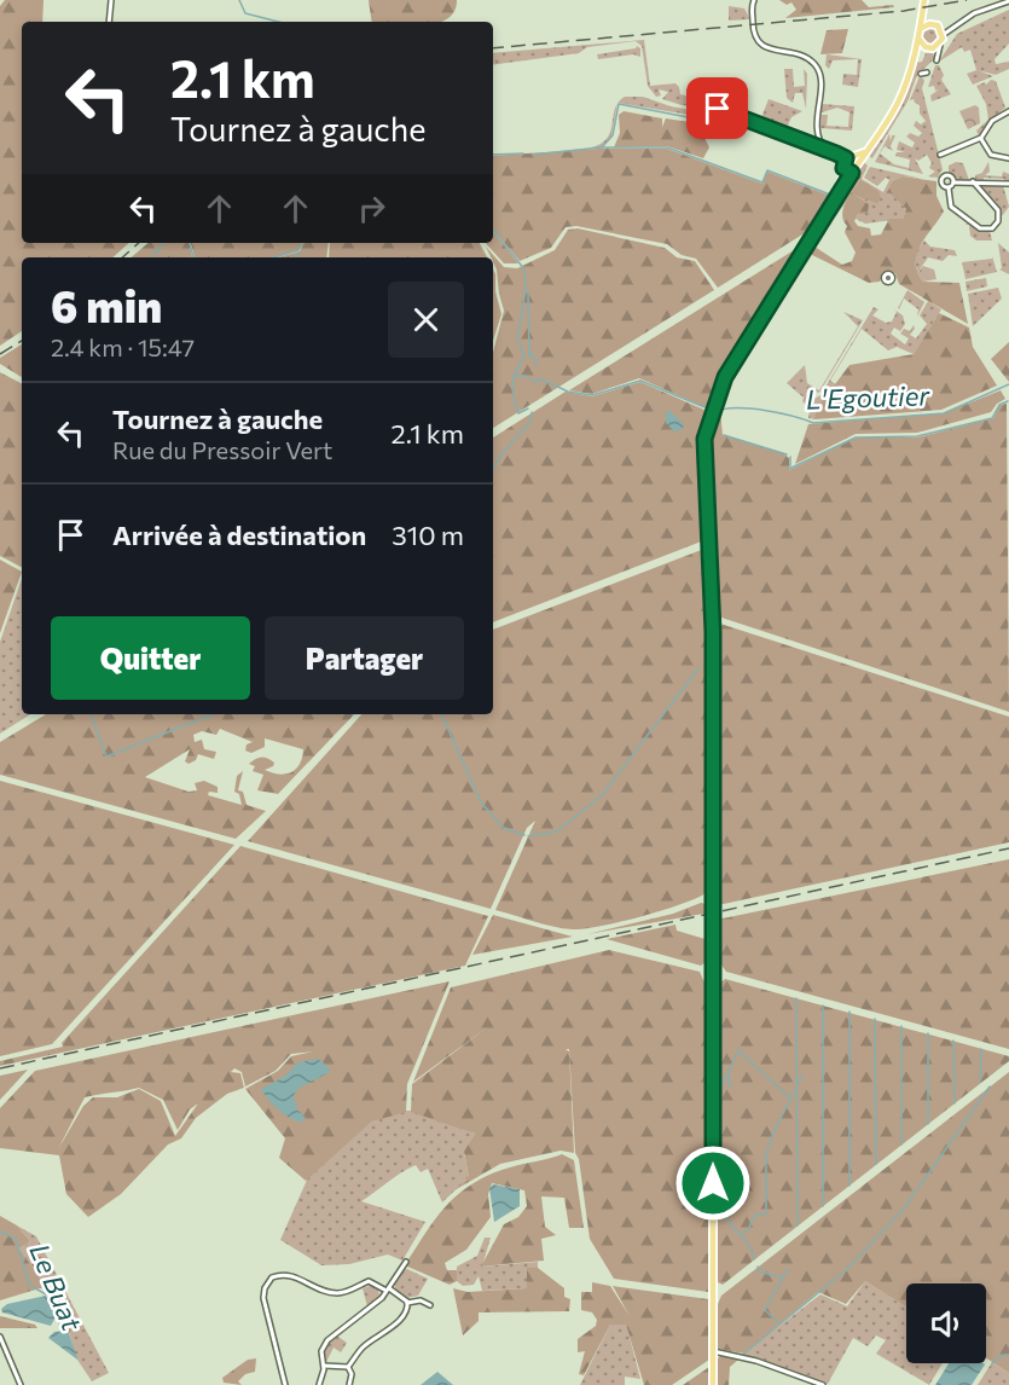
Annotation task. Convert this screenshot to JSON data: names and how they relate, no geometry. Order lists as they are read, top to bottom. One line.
{"water":["L'Egoutier","Le Buat"],"page":{"turn":["2.1 km","Tournez à gauche"],"heading":["6 min","2.4 km · 15:47"],"list":[{"name":"Tournez à gauche","note":"Rue du Pressoir Vert","value":"2.1 km"},{"name":"Arrivée à destination","value":"310 m"}],"buttons":["Quitter","Partager"]}}
